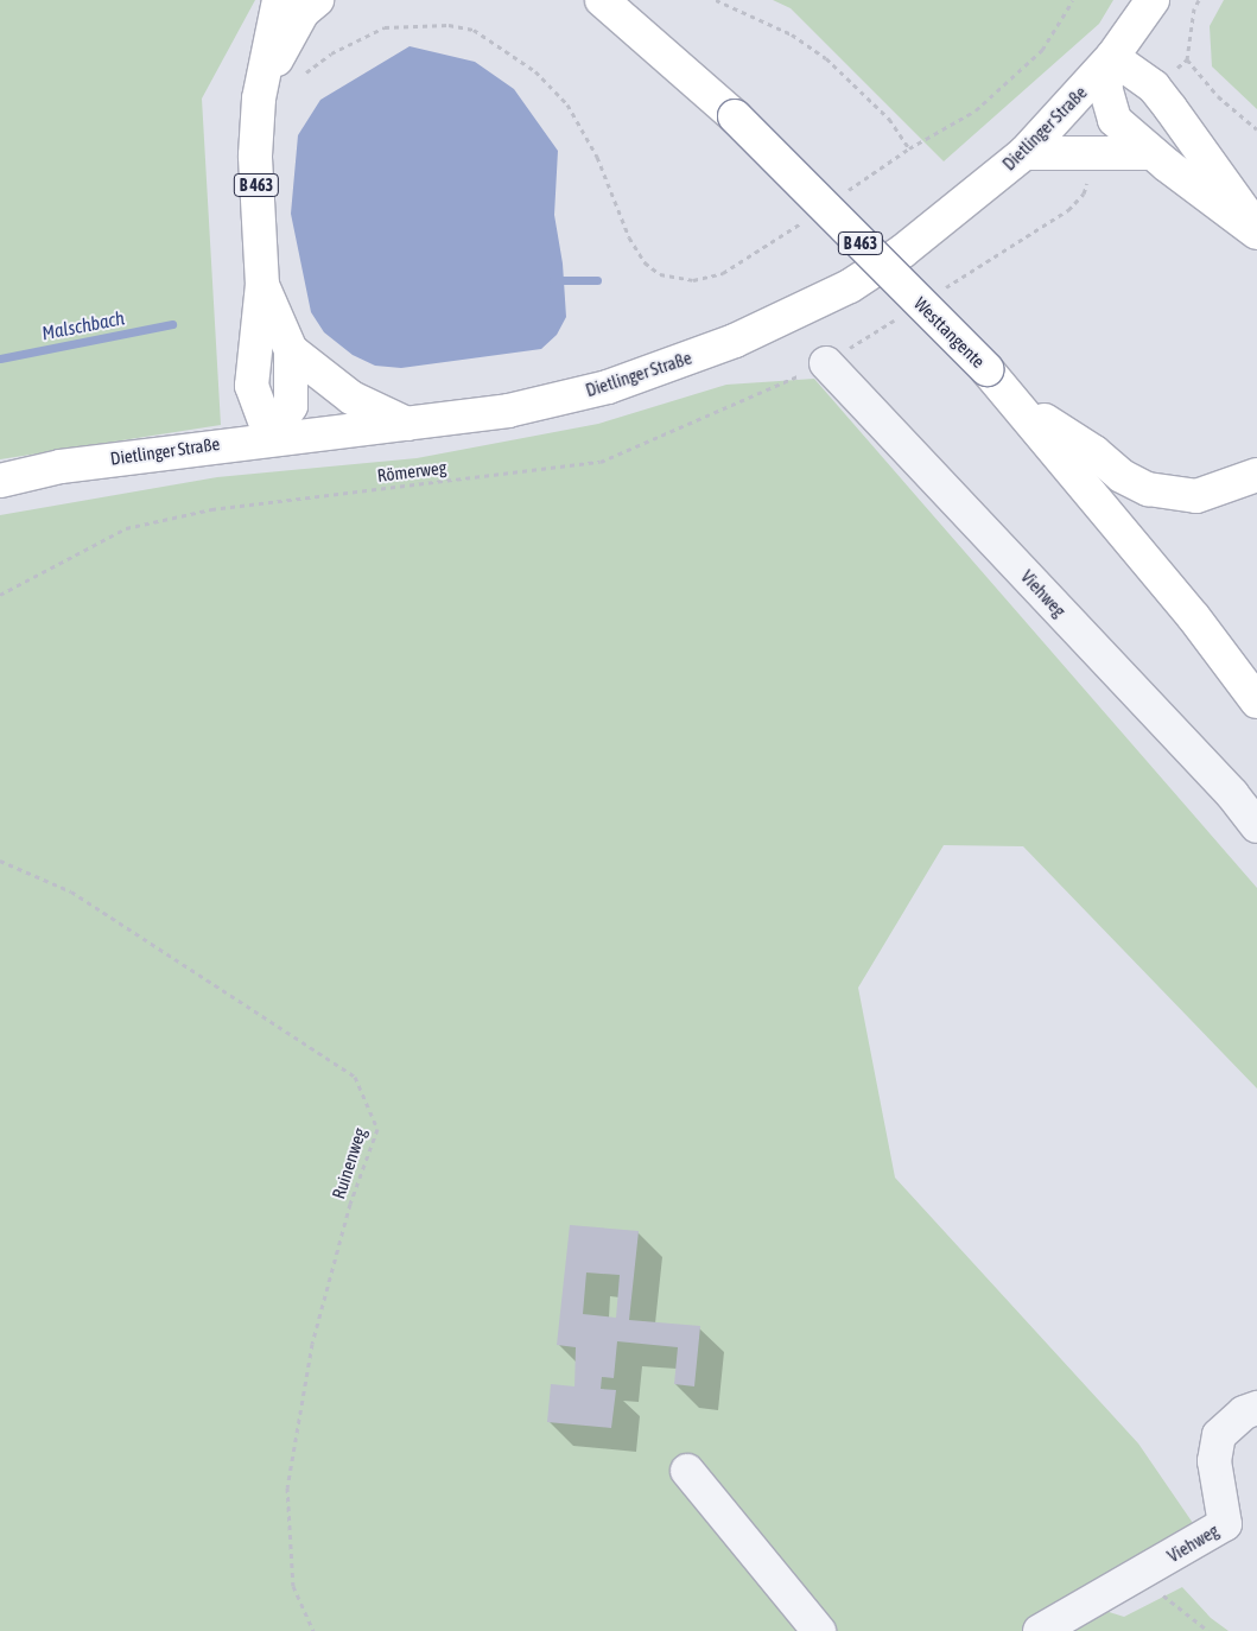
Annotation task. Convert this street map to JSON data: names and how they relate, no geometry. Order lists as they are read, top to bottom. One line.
{"streets":{"main road":["Dietlinger Straße","B 463","Westtangente"],"street":["Viehweg"],"path":["Römerweg","Ruinenweg"]},"crossings":[["Dietlinger Straße","B 463"],["B 463","Westtangente"],["Römerweg","Viehweg"]],"water":["Malschbach"]}
